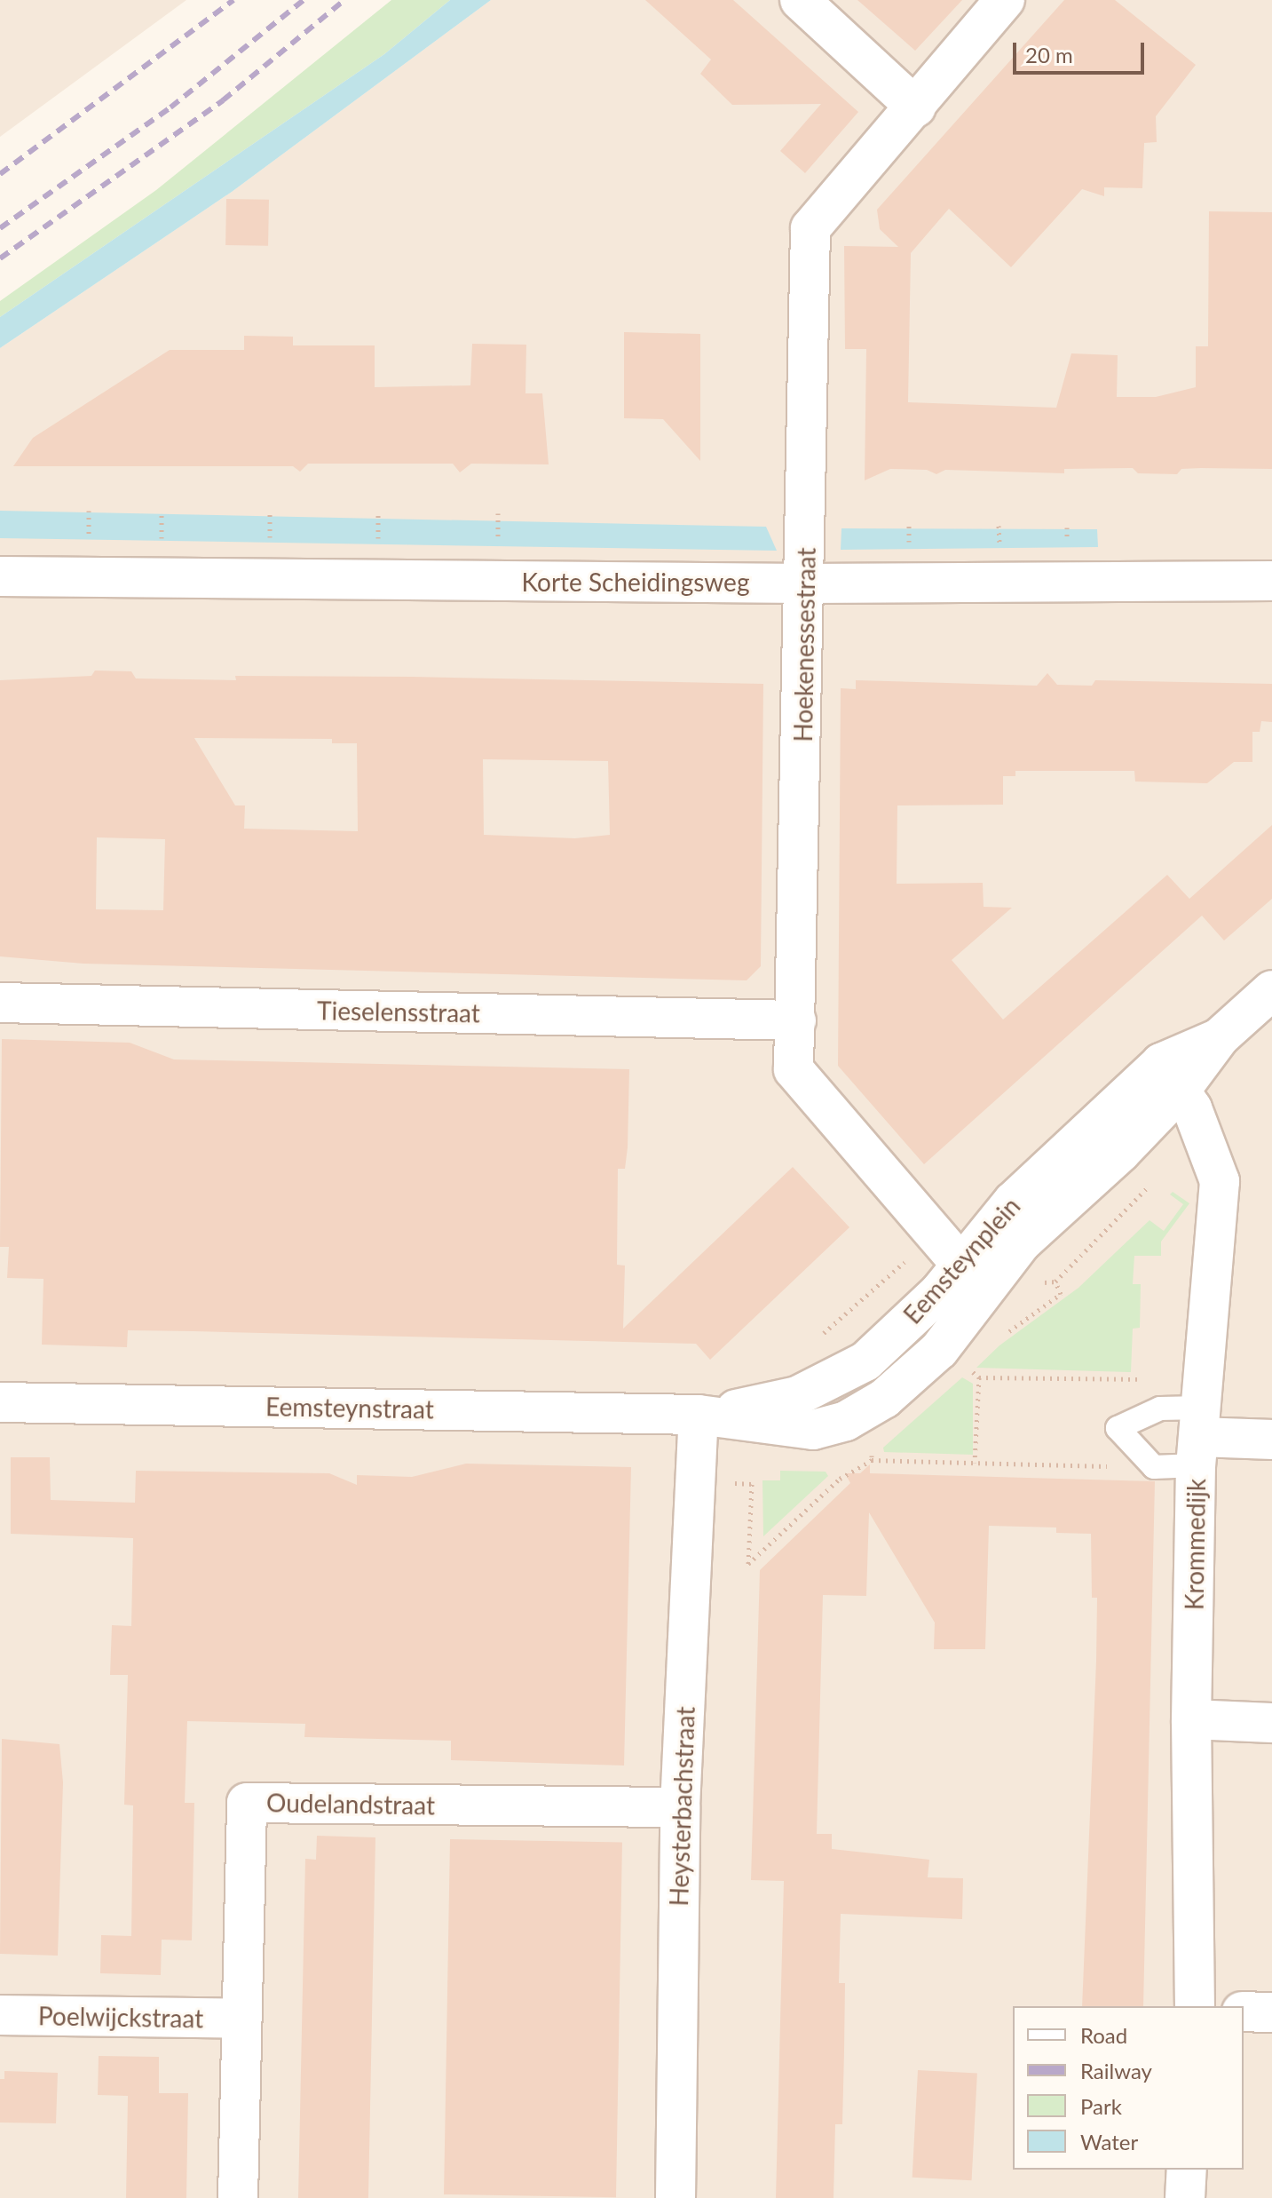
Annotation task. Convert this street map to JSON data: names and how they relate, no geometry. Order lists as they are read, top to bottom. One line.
{"streets":{"street":["Korte Scheidingsweg","Hoekenessestraat","Tieselensstraat","Eemsteynplein","Eemsteynstraat","Krommedijk","Oudelandstraat","Heysterbachstraat","Poelwijckstraat"]},"crossings":[["Korte Scheidingsweg","Hoekenessestraat"],["Hoekenessestraat","Tieselensstraat"],["Hoekenessestraat","Eemsteynplein"],["Eemsteynplein","Eemsteynstraat"],["Eemsteynplein","Krommedijk"],["Eemsteynplein","Heysterbachstraat"],["Eemsteynstraat","Heysterbachstraat"],["Oudelandstraat","Heysterbachstraat"],["Oudelandstraat","Poelwijckstraat"]],"legend":["Road","Railway","Park","Water"],"scale_bar":"20 m"}
